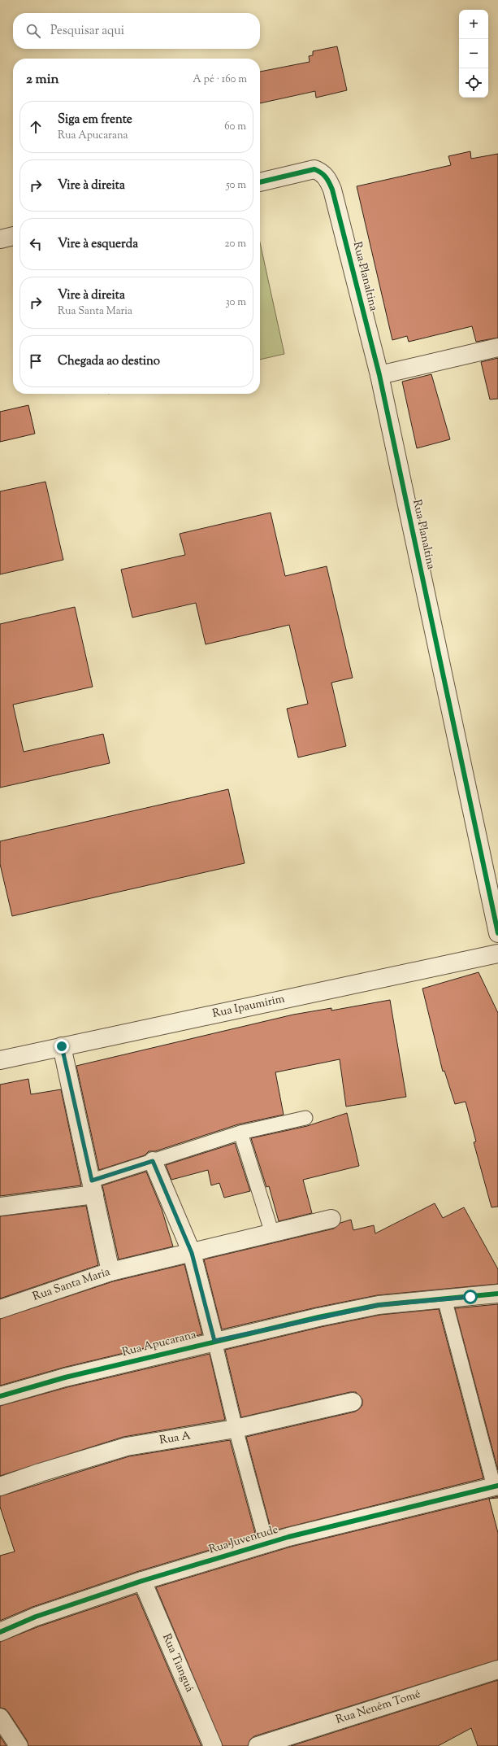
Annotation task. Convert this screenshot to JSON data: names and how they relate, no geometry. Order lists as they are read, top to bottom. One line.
{"streets":{"street":["Rua Planaltina","Rua Ipaumirim","Rua Santa Maria","Rua Apucarana","Rua A","Rua Juventude","Rua Tianguá","Rua Neném Tomé"]},"crossings":[["Rua Ipaumirim","Rua Santa Maria"],["Rua Juventude","Rua Tianguá"]],"page":{"map_buttons":["+","−"],"search":"Pesquisar aqui","heading":["2 min","A pé · 160 m"],"list":[["Siga em frente","Rua Apucarana","60 m"],["Vire à direita","50 m"],["Vire à esquerda","20 m"],["Vire à direita","Rua Santa Maria","30 m"],"Chegada ao destino"]}}
